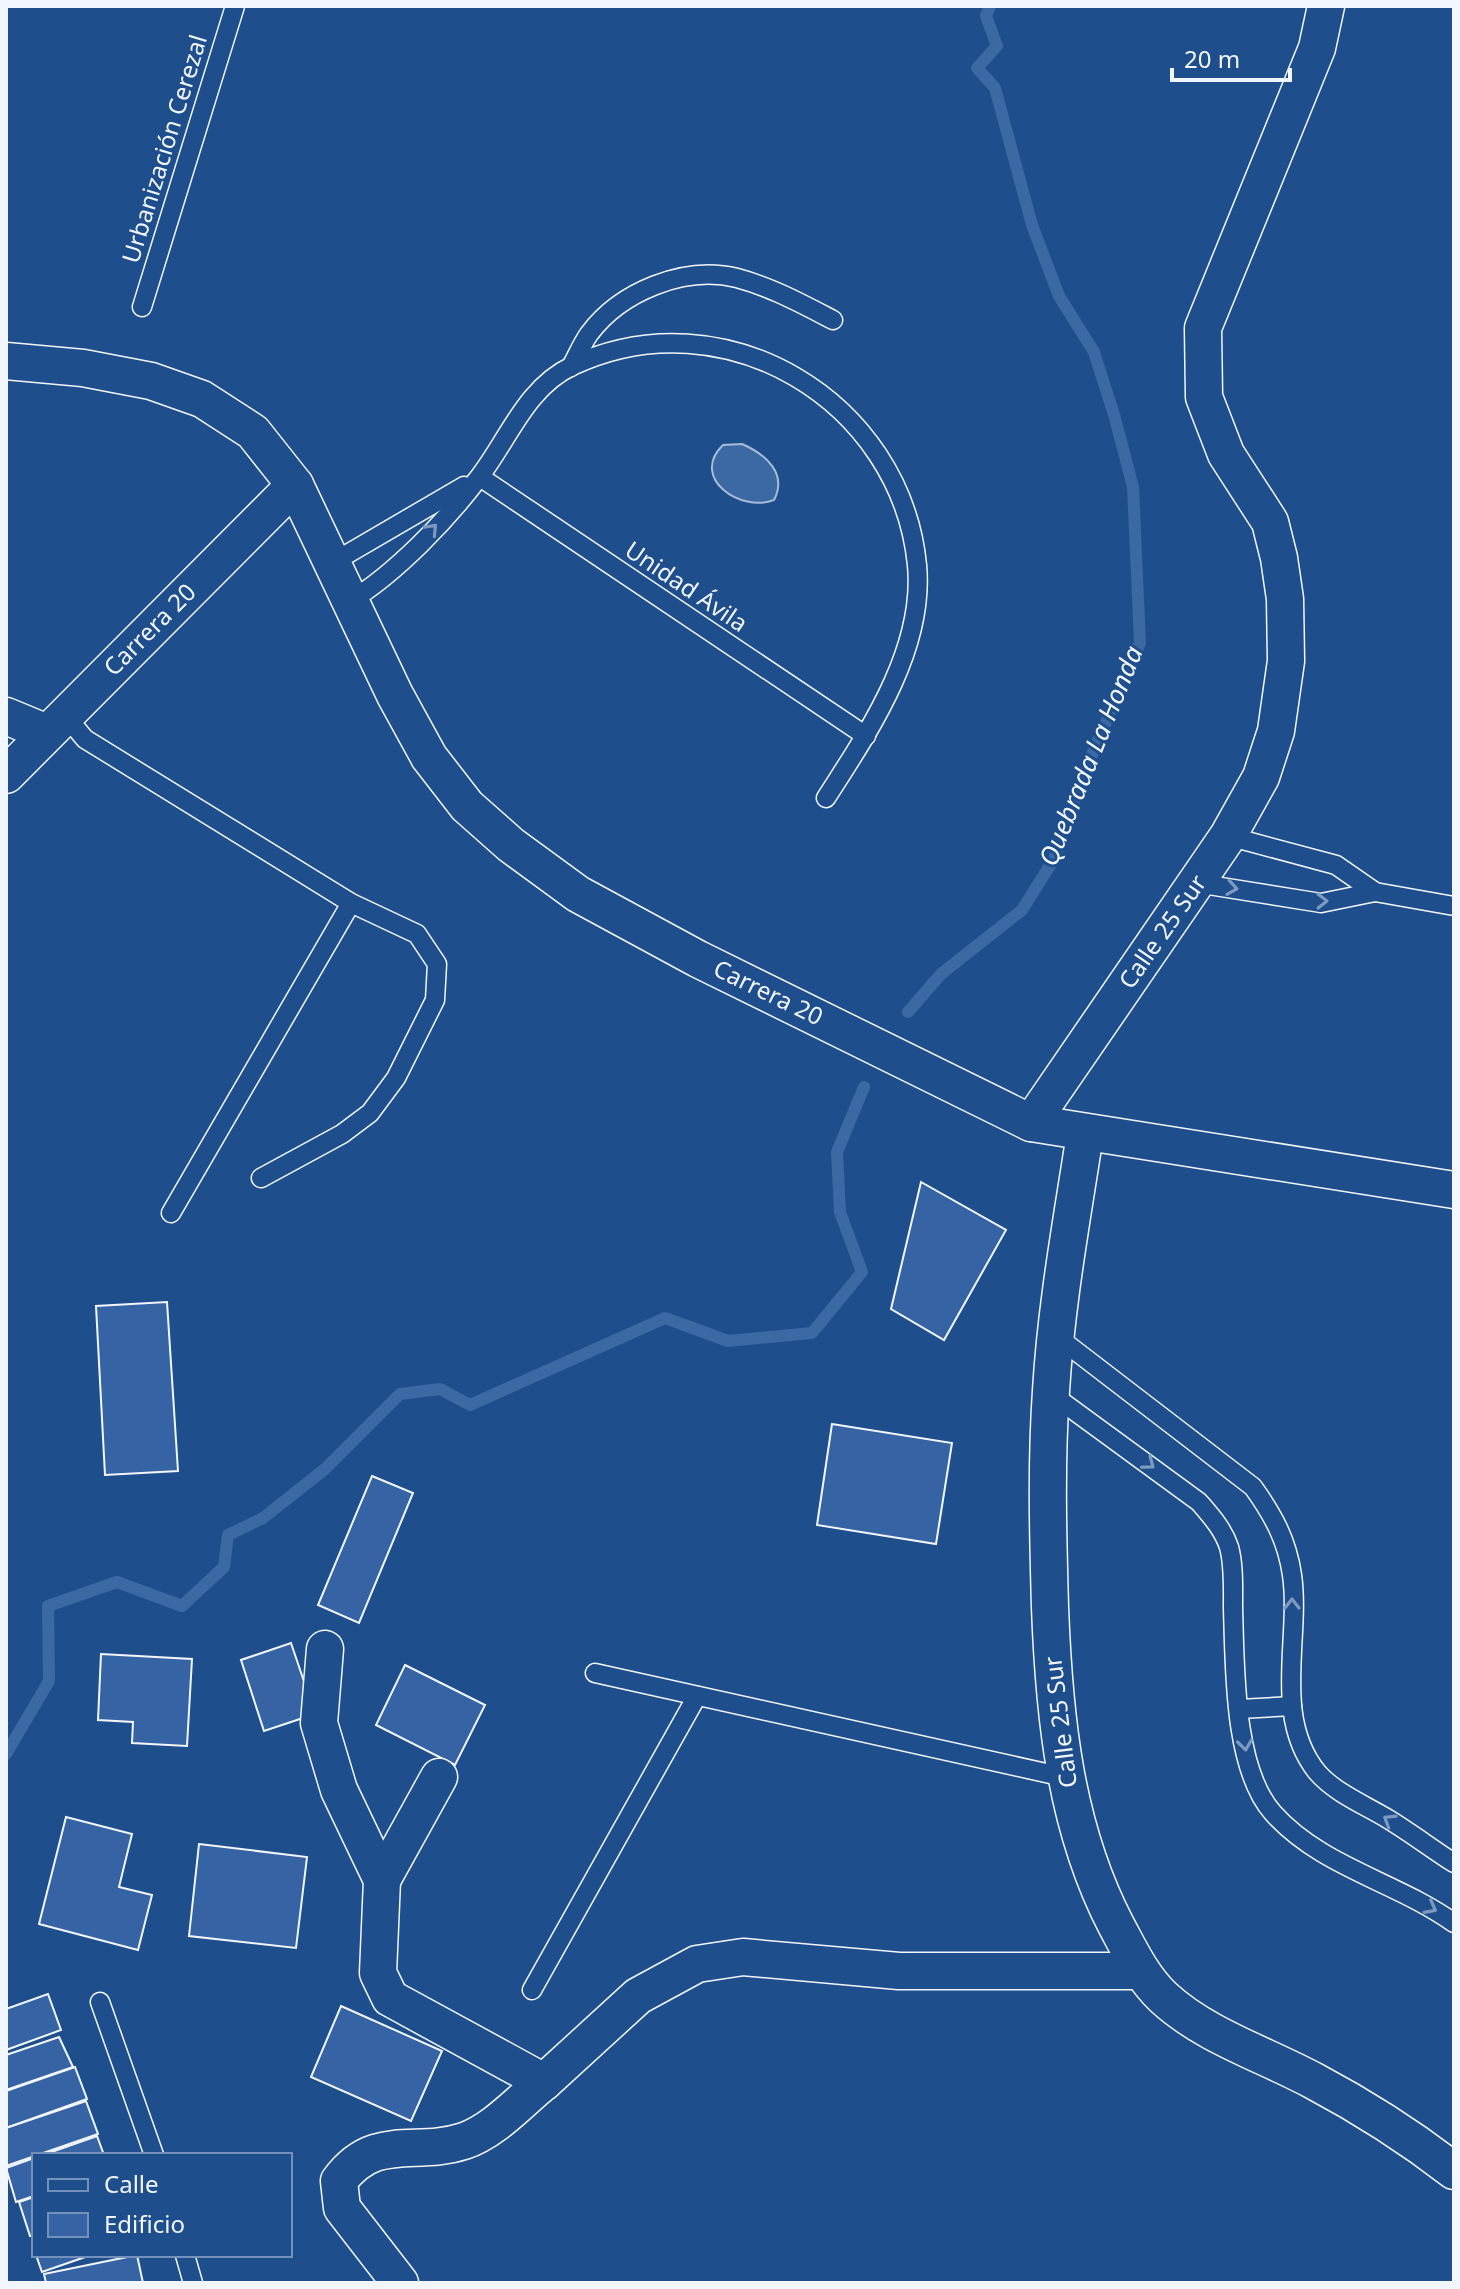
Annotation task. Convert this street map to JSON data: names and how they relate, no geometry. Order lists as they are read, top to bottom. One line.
{"streets":{"street":["Carrera 20","Calle 25 Sur"],"lane":["Urbanización Cerezal","Unidad Ávila"]},"crossings":[["Carrera 20","Calle 25 Sur"]],"water":["Quebrada La Honda"],"legend":["Calle","Edificio"],"scale_bar":"20 m"}
